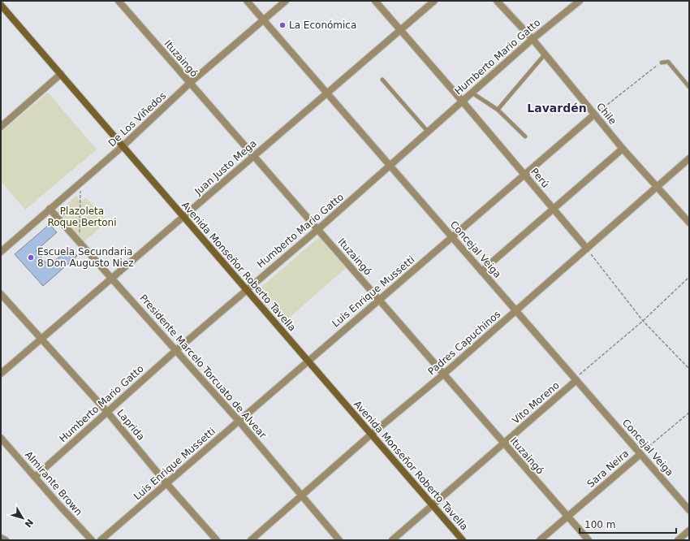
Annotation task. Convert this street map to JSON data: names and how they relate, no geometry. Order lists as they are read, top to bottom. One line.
{"streets":{"main road":["Avenida Monseñor Roberto Tavella"],"street":["Humberto Mario Gatto","Ituzaingó","Chile","De Los Viñedos","Juan Justo Mega","Perú","Concejal Veiga","Luis Enrique Mussetti","Padres Capuchinos","Presidente Marcelo Torcuato de Alvear","Vito Moreno","Laprida","Sara Neira","Almirante Brown"]},"crossings":[["Humberto Mario Gatto","Ituzaingó"],["Humberto Mario Gatto","Chile"],["Humberto Mario Gatto","Perú"],["Humberto Mario Gatto","Concejal Veiga"],["Humberto Mario Gatto","Avenida Monseñor Roberto Tavella"],["Humberto Mario Gatto","Presidente Marcelo Torcuato de Alvear"],["Humberto Mario Gatto","Laprida"],["Humberto Mario Gatto","Almirante Brown"],["Ituzaingó","De Los Viñedos"],["Ituzaingó","Juan Justo Mega"],["Ituzaingó","Luis Enrique Mussetti"],["Ituzaingó","Padres Capuchinos"],["Ituzaingó","Vito Moreno"],["Ituzaingó","Sara Neira"],["Chile","Luis Enrique Mussetti"],["Chile","Padres Capuchinos"],["De Los Viñedos","Concejal Veiga"],["De Los Viñedos","Avenida Monseñor Roberto Tavella"],["De Los Viñedos","Presidente Marcelo Torcuato de Alvear"],["Juan Justo Mega","Perú"],["Juan Justo Mega","Concejal Veiga"],["Juan Justo Mega","Avenida Monseñor Roberto Tavella"],["Juan Justo Mega","Presidente Marcelo Torcuato de Alvear"],["Juan Justo Mega","Laprida"],["Perú","Luis Enrique Mussetti"],["Perú","Padres Capuchinos"],["Concejal Veiga","Luis Enrique Mussetti"],["Concejal Veiga","Padres Capuchinos"],["Concejal Veiga","Vito Moreno"],["Concejal Veiga","Sara Neira"],["Avenida Monseñor Roberto Tavella","Luis Enrique Mussetti"],["Avenida Monseñor Roberto Tavella","Padres Capuchinos"],["Avenida Monseñor Roberto Tavella","Vito Moreno"],["Luis Enrique Mussetti","Presidente Marcelo Torcuato de Alvear"],["Luis Enrique Mussetti","Laprida"],["Padres Capuchinos","Presidente Marcelo Torcuato de Alvear"]],"districts":["Lavardén"],"parks":["Plazoleta Roque Bertoni"],"places":["La Económica","Escuela Secundaria 8 Don Augusto Niez"],"scale_bar":"100 m","north":"bottom right"}
